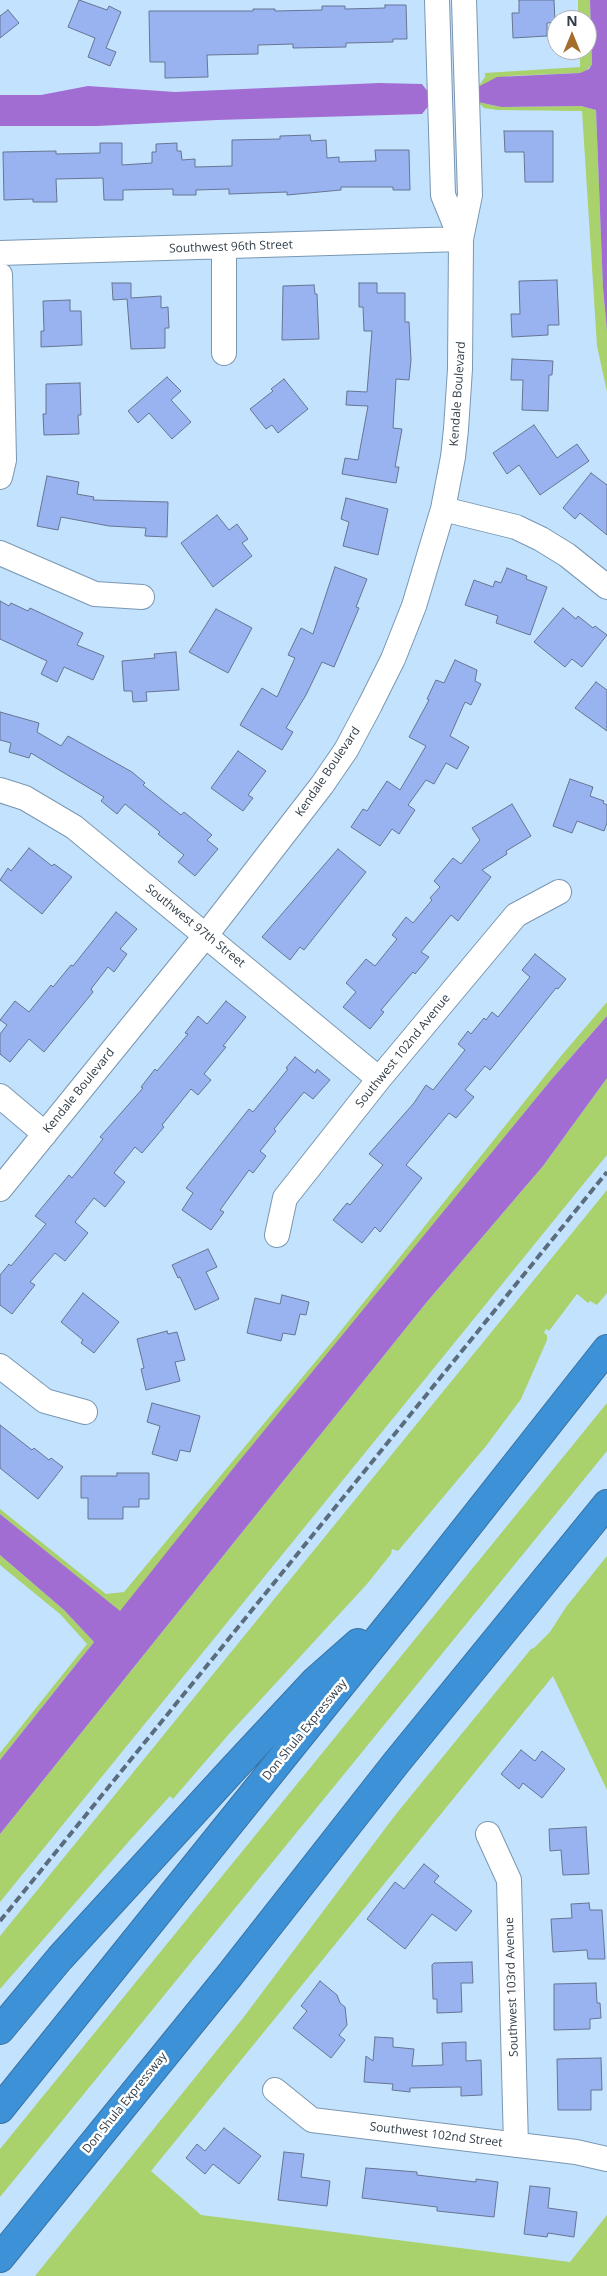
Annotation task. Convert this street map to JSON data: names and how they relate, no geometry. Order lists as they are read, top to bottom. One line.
{"streets":{"highway":["Don Shula Expressway"],"street":["Southwest 96th Street","Kendale Boulevard","Southwest 97th Street","Southwest 102nd Avenue","Southwest 103rd Avenue","Southwest 102nd Street"]},"crossings":[["Southwest 96th Street","Kendale Boulevard"],["Kendale Boulevard","Southwest 97th Street"],["Southwest 97th Street","Southwest 102nd Avenue"],["Southwest 103rd Avenue","Southwest 102nd Street"]],"north":"top"}
